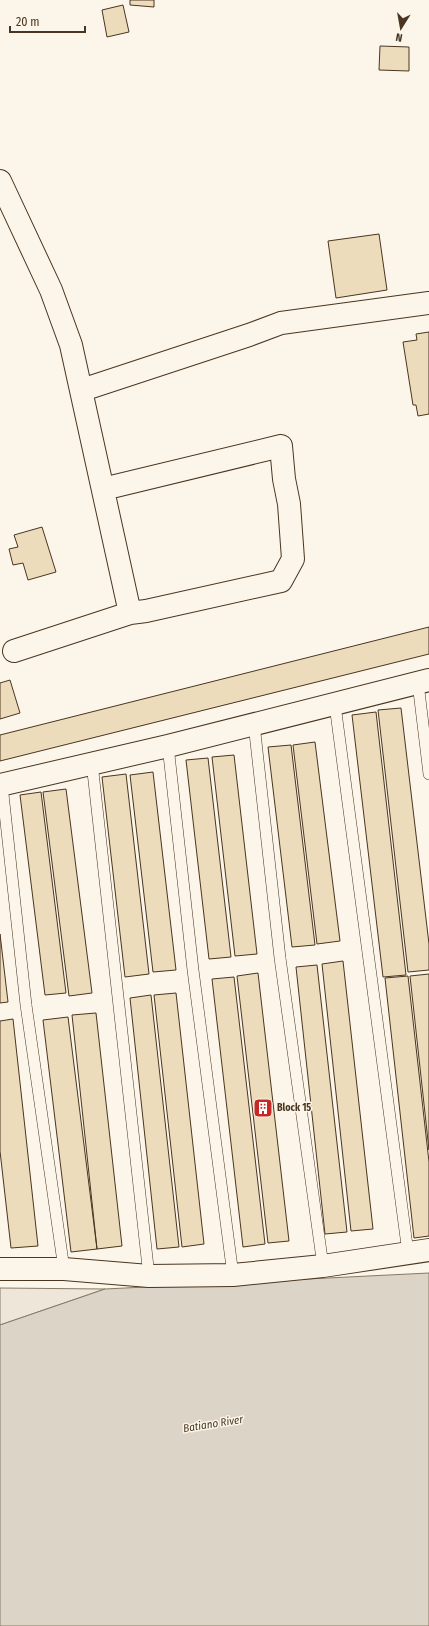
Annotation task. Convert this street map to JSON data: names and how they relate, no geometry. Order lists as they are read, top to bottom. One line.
{"water":["Batiano River"],"places":{"building":["Block 15"]},"scale_bar":"20 m","north":"bottom"}
